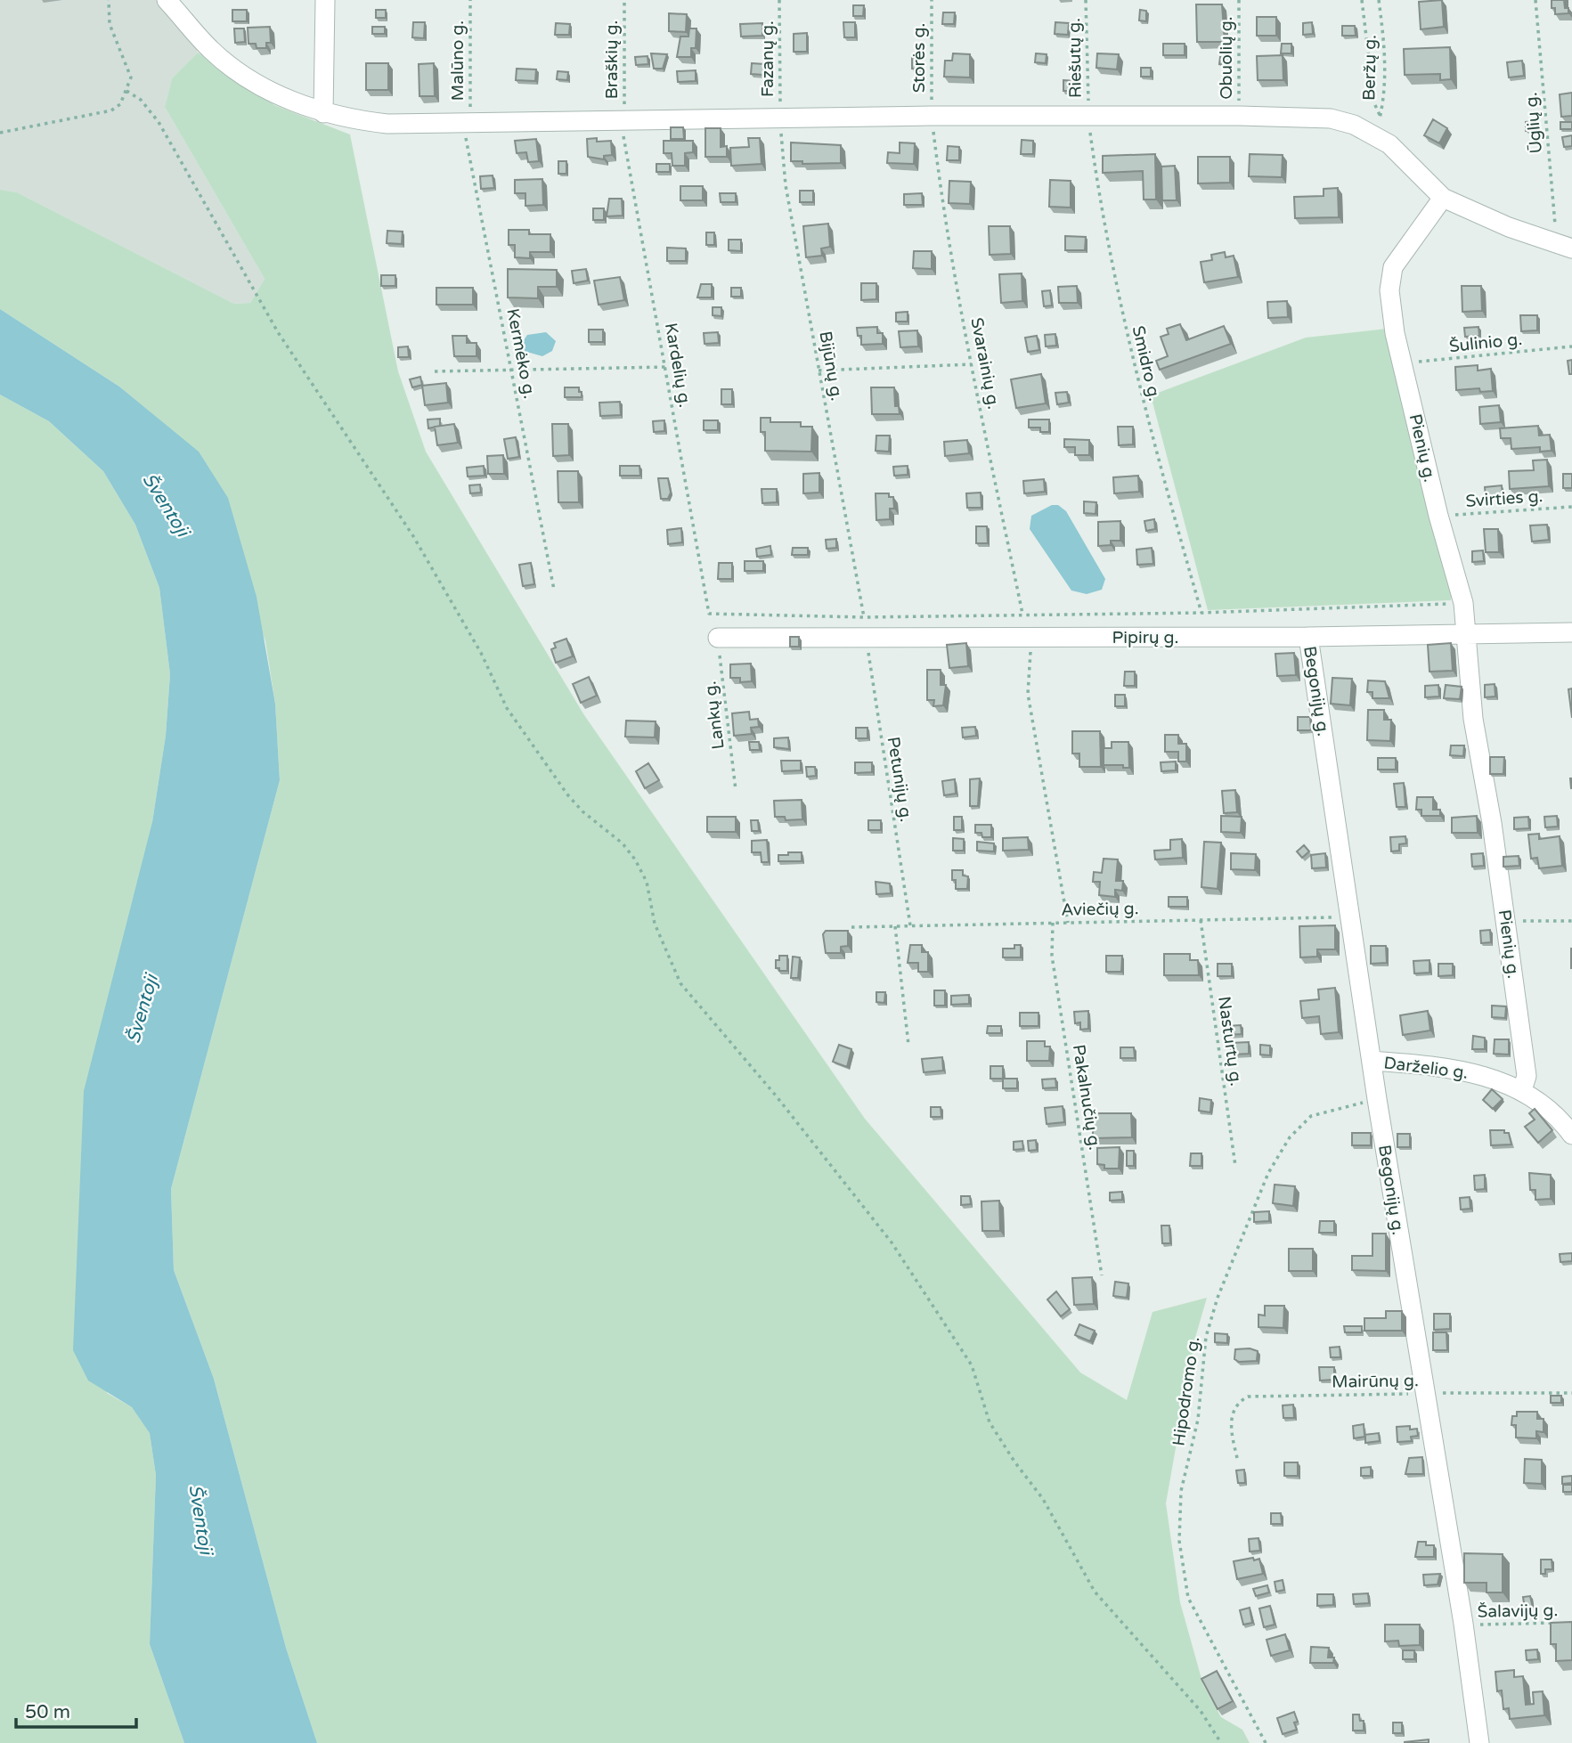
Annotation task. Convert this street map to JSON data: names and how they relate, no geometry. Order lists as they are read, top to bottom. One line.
{"streets":{"street":["Pienių g.","Pipirų g.","Begonijų g.","Darželio g."],"path":["Storės g.","Riešutų g.","Obuolių g.","Fazanų g.","Braškių g.","Malūno g.","Beržų g.","Ūglių g.","Šulinio g.","Kermėko g.","Svarainių g.","Smidro g.","Kardelių g.","Bijūnų g.","Svirties g.","Lankų g.","Petunijų g.","Aviečių g.","Nasturtų g.","Pakalnučių g.","Mairūnų g.","Hipodromo g.","Šalavijų g."]},"crossings":[["Storės g.","Svarainių g."],["Riešutų g.","Smidro g."],["Fazanų g.","Bijūnų g."],["Braškių g.","Kardelių g."],["Malūno g.","Kermėko g."],["Šulinio g.","Pienių g."],["Kardelių g.","Bijūnų g."],["Pienių g.","Svirties g."],["Pienių g.","Pipirų g."],["Pienių g.","Darželio g."],["Pipirų g.","Begonijų g."],["Pipirų g.","Lankų g."],["Pipirų g.","Petunijų g."],["Begonijų g.","Aviečių g."],["Begonijų g.","Darželio g."],["Begonijų g.","Mairūnų g."],["Begonijų g.","Hipodromo g."],["Begonijų g.","Šalavijų g."],["Petunijų g.","Aviečių g."],["Aviečių g.","Nasturtų g."],["Aviečių g.","Pakalnučių g."]],"water":["Šventoji"],"scale_bar":"50 m"}
